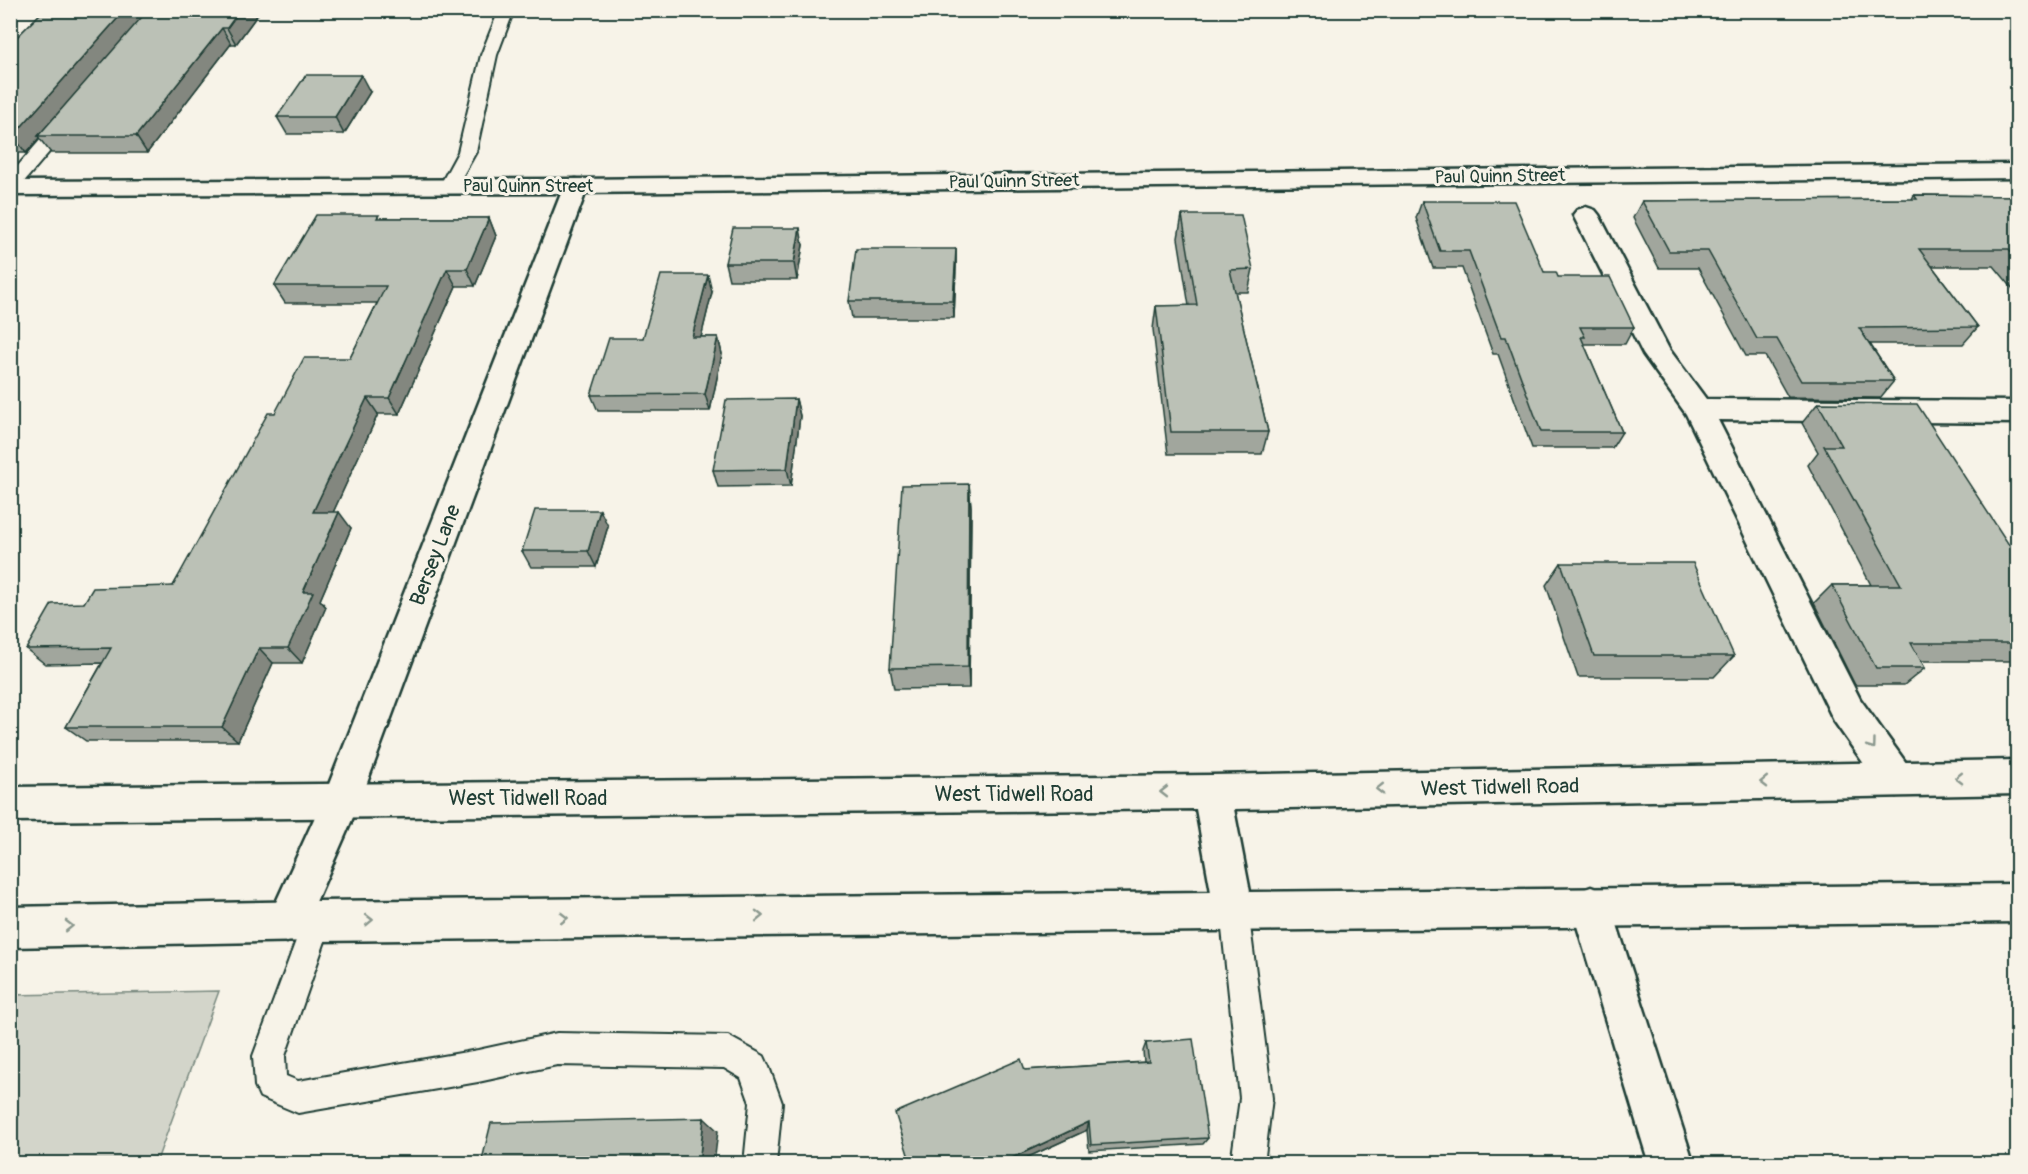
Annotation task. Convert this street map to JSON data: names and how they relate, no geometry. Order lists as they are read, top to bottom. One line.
{"streets":{"street":["Paul Quinn Street","Bersey Lane","West Tidwell Road"]},"crossings":[["Paul Quinn Street","Bersey Lane"],["Bersey Lane","West Tidwell Road"]]}
